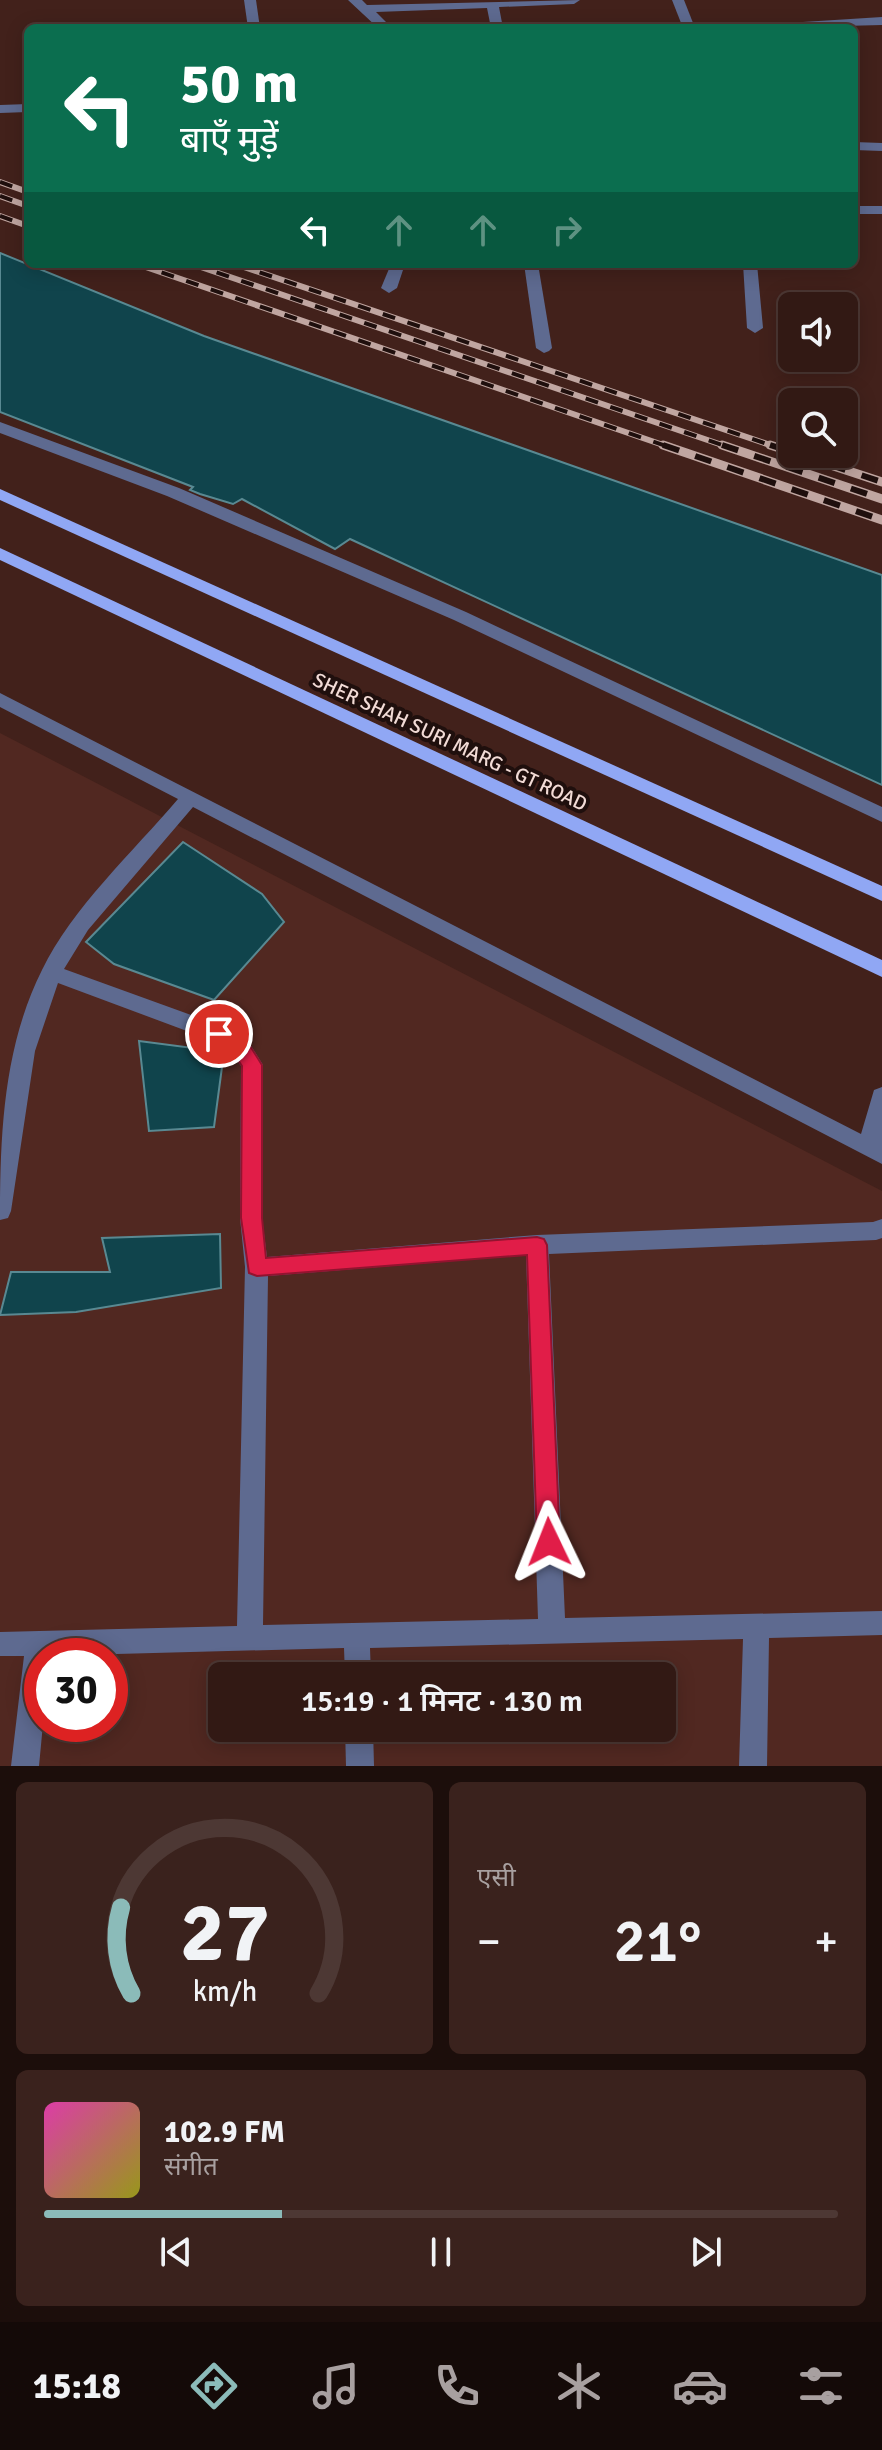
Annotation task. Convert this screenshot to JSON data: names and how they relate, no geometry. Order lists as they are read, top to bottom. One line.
{"streets":{"main road":["SHER SHAH SURI MARG - GT ROAD"]},"page":{"turn":["50 m","बाएँ मुड़ें"],"limit":"30","trip":"15:19 · 1 मिनट · 130 m","tile":"एसी","heat":["−","21°","+"],"song":["102.9 FM","संगीत"],"tabs":"15:18","gauge":["27","km/h"]}}
